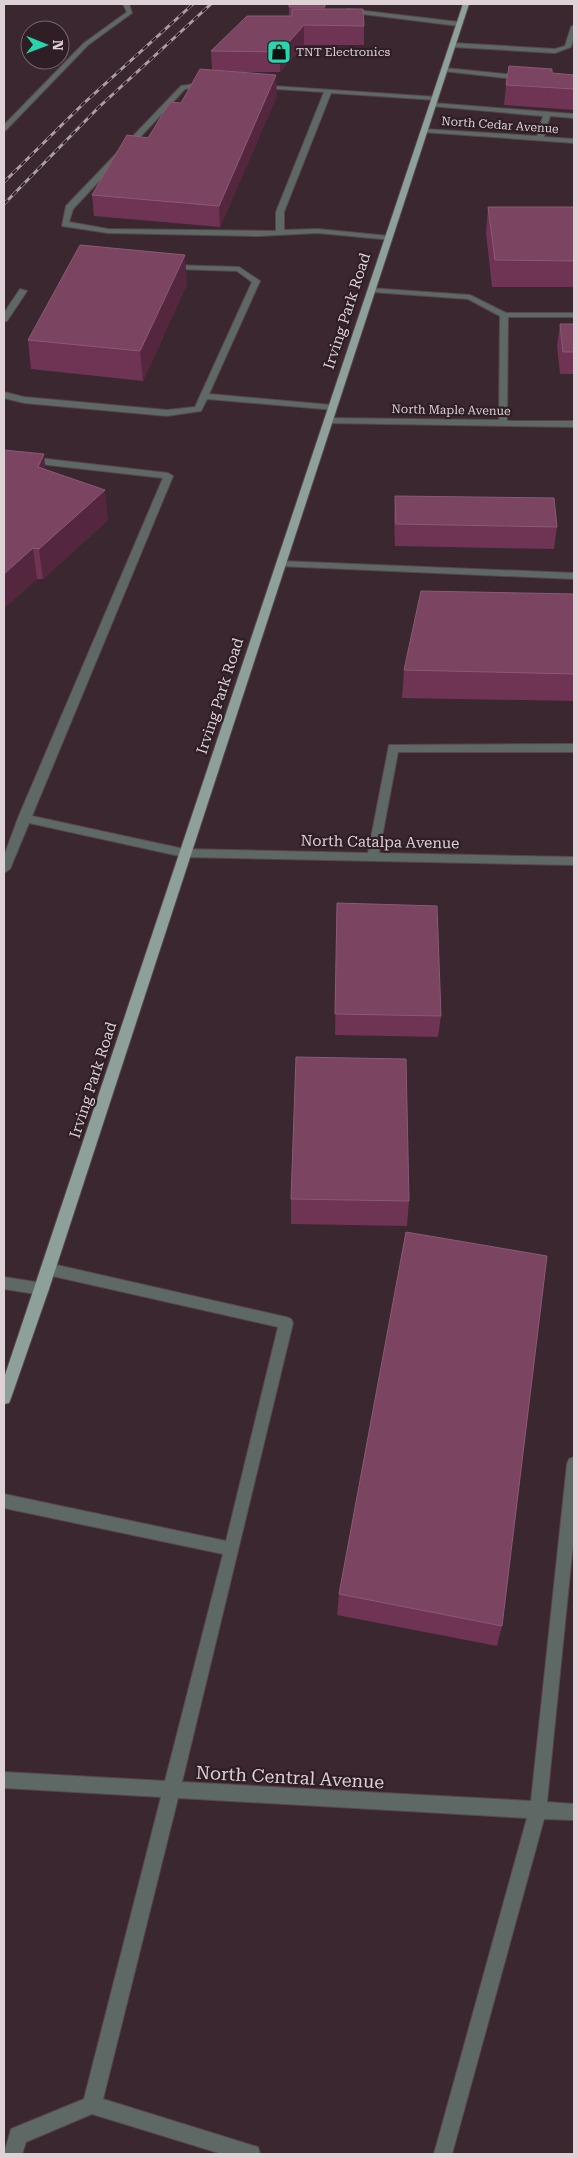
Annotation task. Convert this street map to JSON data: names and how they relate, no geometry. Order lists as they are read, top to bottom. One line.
{"streets":{"main road":["Irving Park Road"],"street":["North Cedar Avenue","North Maple Avenue","North Catalpa Avenue","North Central Avenue"]},"crossings":[["North Cedar Avenue","Irving Park Road"],["Irving Park Road","North Maple Avenue"],["Irving Park Road","North Catalpa Avenue"]],"places":{"shop":["TNT Electronics"]},"north":"right"}
